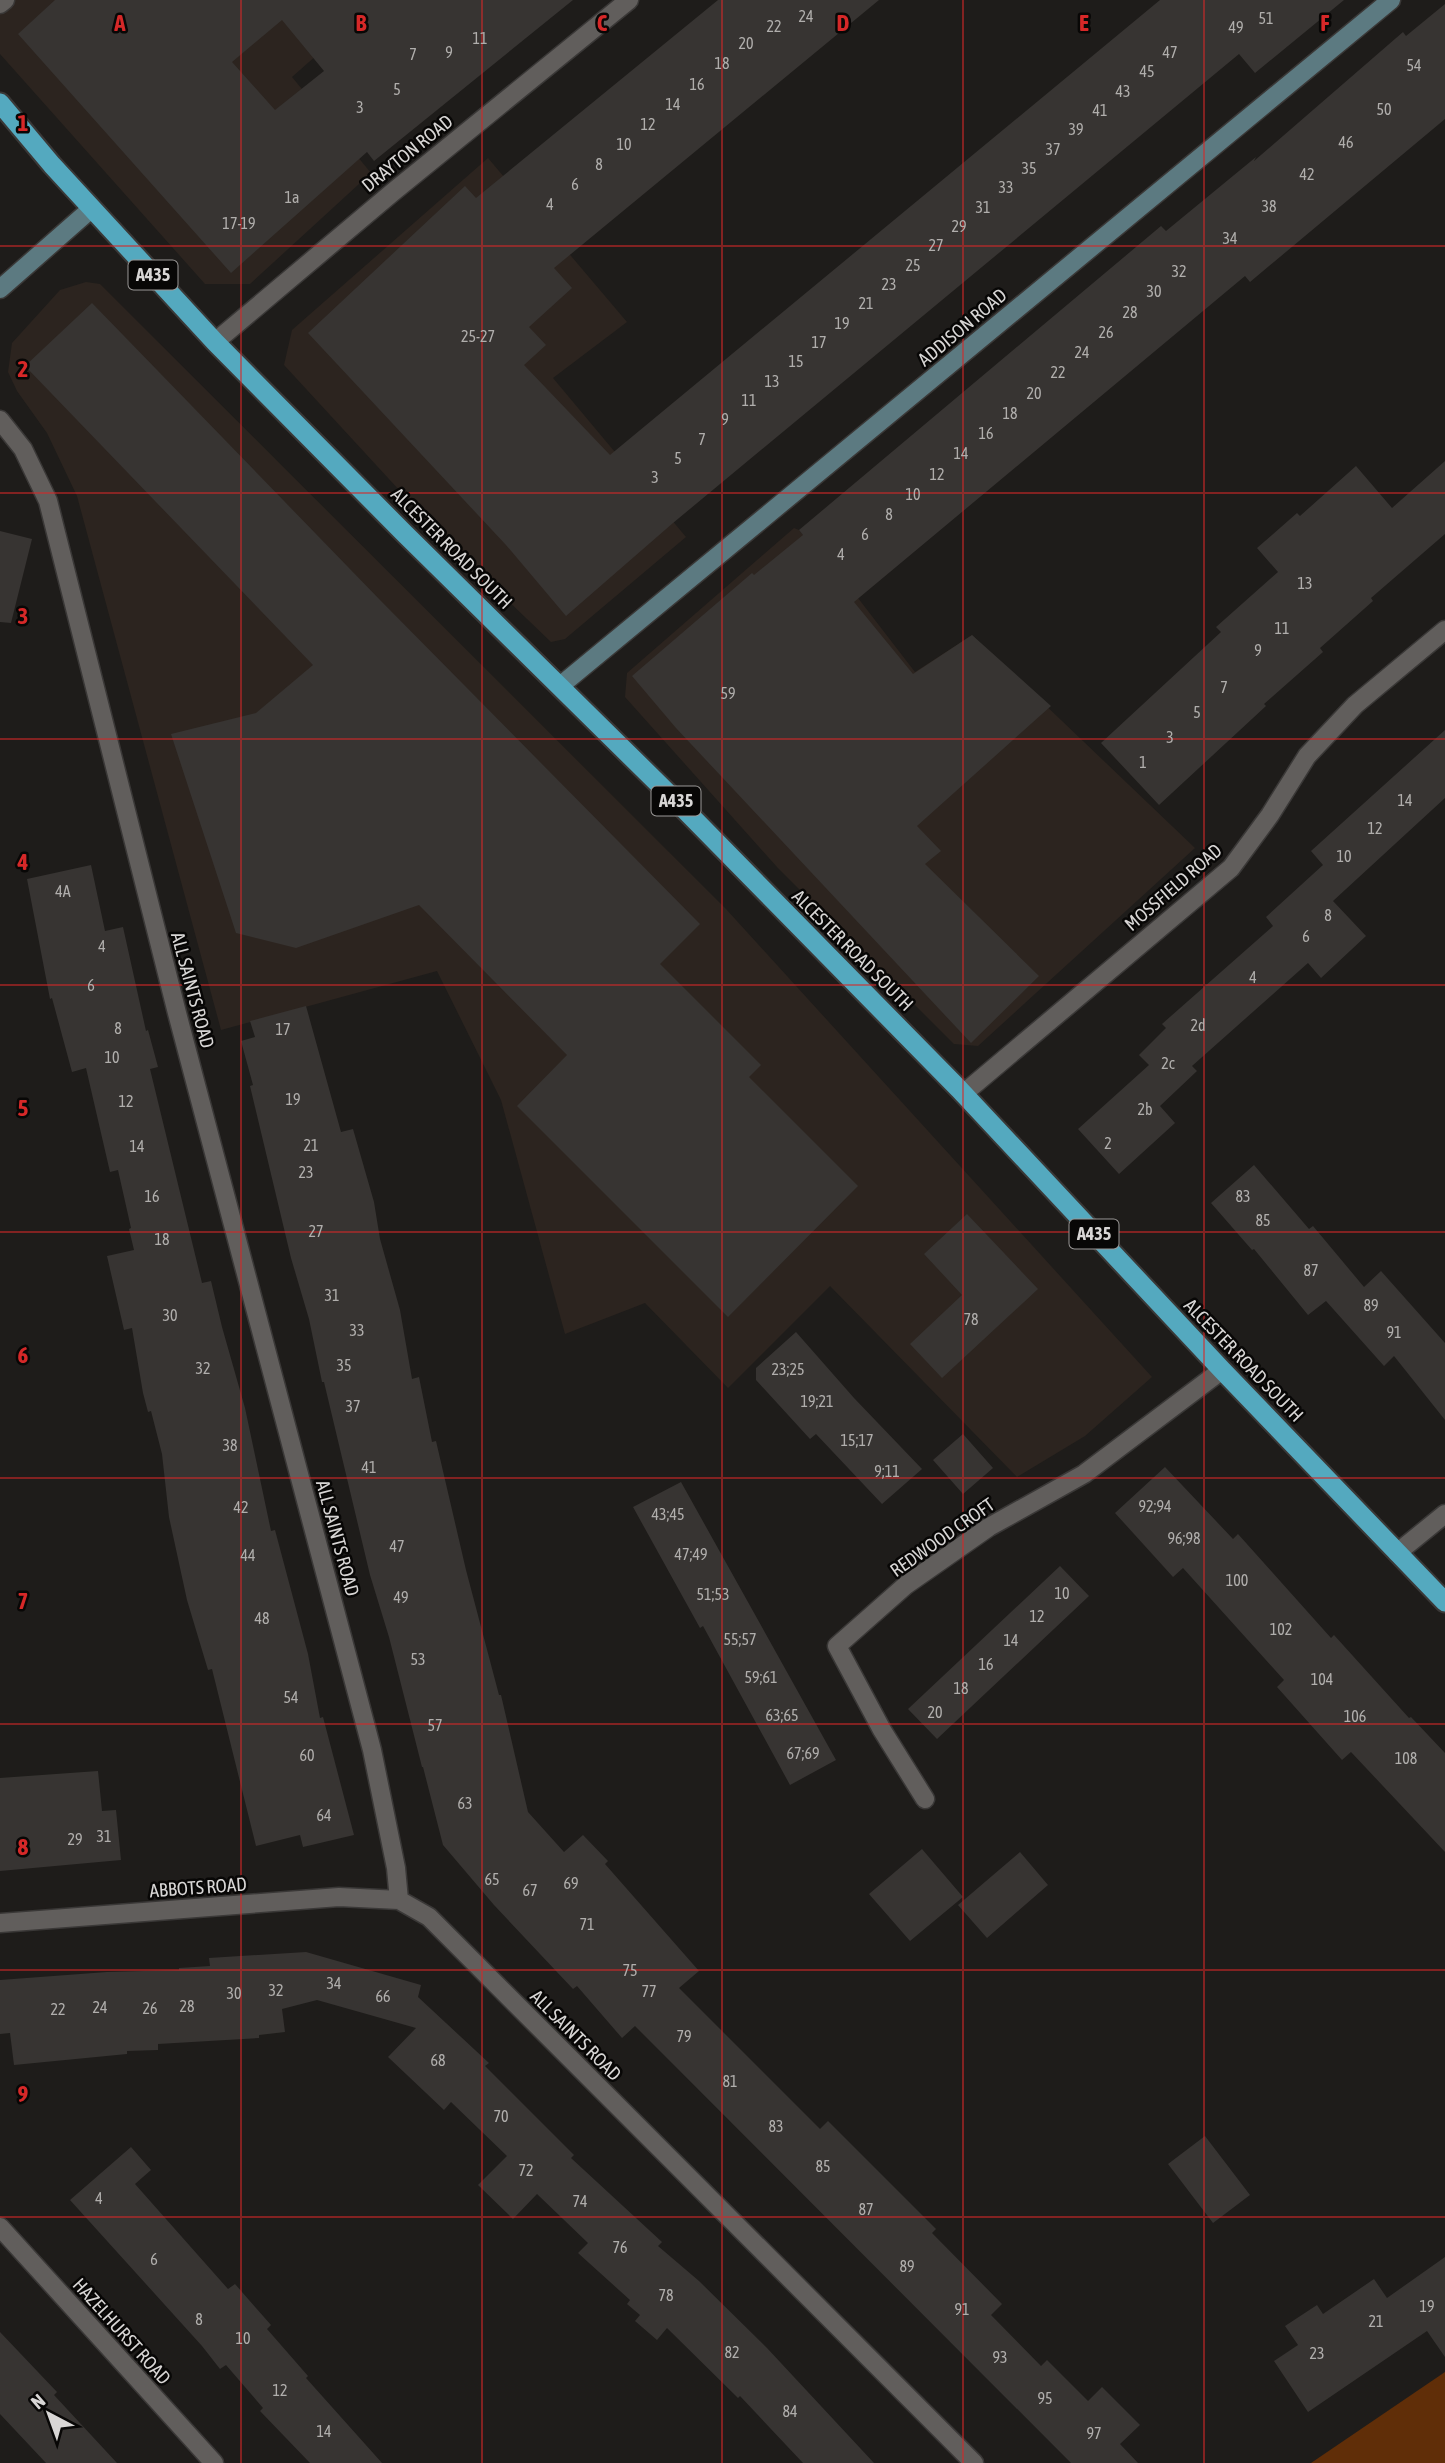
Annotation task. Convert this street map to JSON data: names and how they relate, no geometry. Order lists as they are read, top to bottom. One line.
{"streets":{"highway":["A435","ALCESTER ROAD SOUTH"],"main road":["ADDISON ROAD"],"street":["DRAYTON ROAD","MOSSFIELD ROAD","ALL SAINTS ROAD","REDWOOD CROFT","ABBOTS ROAD","HAZELHURST ROAD"]},"crossings":[["DRAYTON ROAD","A435"],["DRAYTON ROAD","ALCESTER ROAD SOUTH"],["A435","ALCESTER ROAD SOUTH"],["ADDISON ROAD","ALCESTER ROAD SOUTH"],["ALCESTER ROAD SOUTH","MOSSFIELD ROAD"],["ALCESTER ROAD SOUTH","REDWOOD CROFT"],["ALL SAINTS ROAD","ABBOTS ROAD"]],"house_numbers":["24","51","22","49","11","20","9","47","7","18","54","45","16","5","43","14","3","50","41","12","39","46","10","37","8","35","42","6","33","1a","4","38","31","17-19","29","34","27","25","32","23","30","21","28","19","26","25-27","17","24","15","22","13","20","11","18","9","16","7","14","5","12","3","10","8","6","4","13","11","9","7","59","5","3","1","14","12","10","4A","8","6","4","4","6","2d","8","17","10","2c","19","12","2b","2","21","14","23","16","83","85","27","18","87","31","89","30","78","33","91","35","32","23;25","19;21","37","15;17","38","41","9;11","92;94","42","43;45","96;98","47","47;49","44","100","10","51;53","49","12","48","102","55;57","14","53","16","59;61","104","18","54","20","63;65","106","57","67;69","60","108","63","64","31","29","65","69","67","71","75","34","32","77","30","66","28","24","26","22","79","68","81","70","83","85","72","4","74","87","76","6","89","78","19","91","8","21","10","82","23","93","12","95","84","14","97"],"north":"top left","grid":{"columns":["A","B","C","D","E","F"],"rows":["1","2","3","4","5","6","7","8","9"]}}
